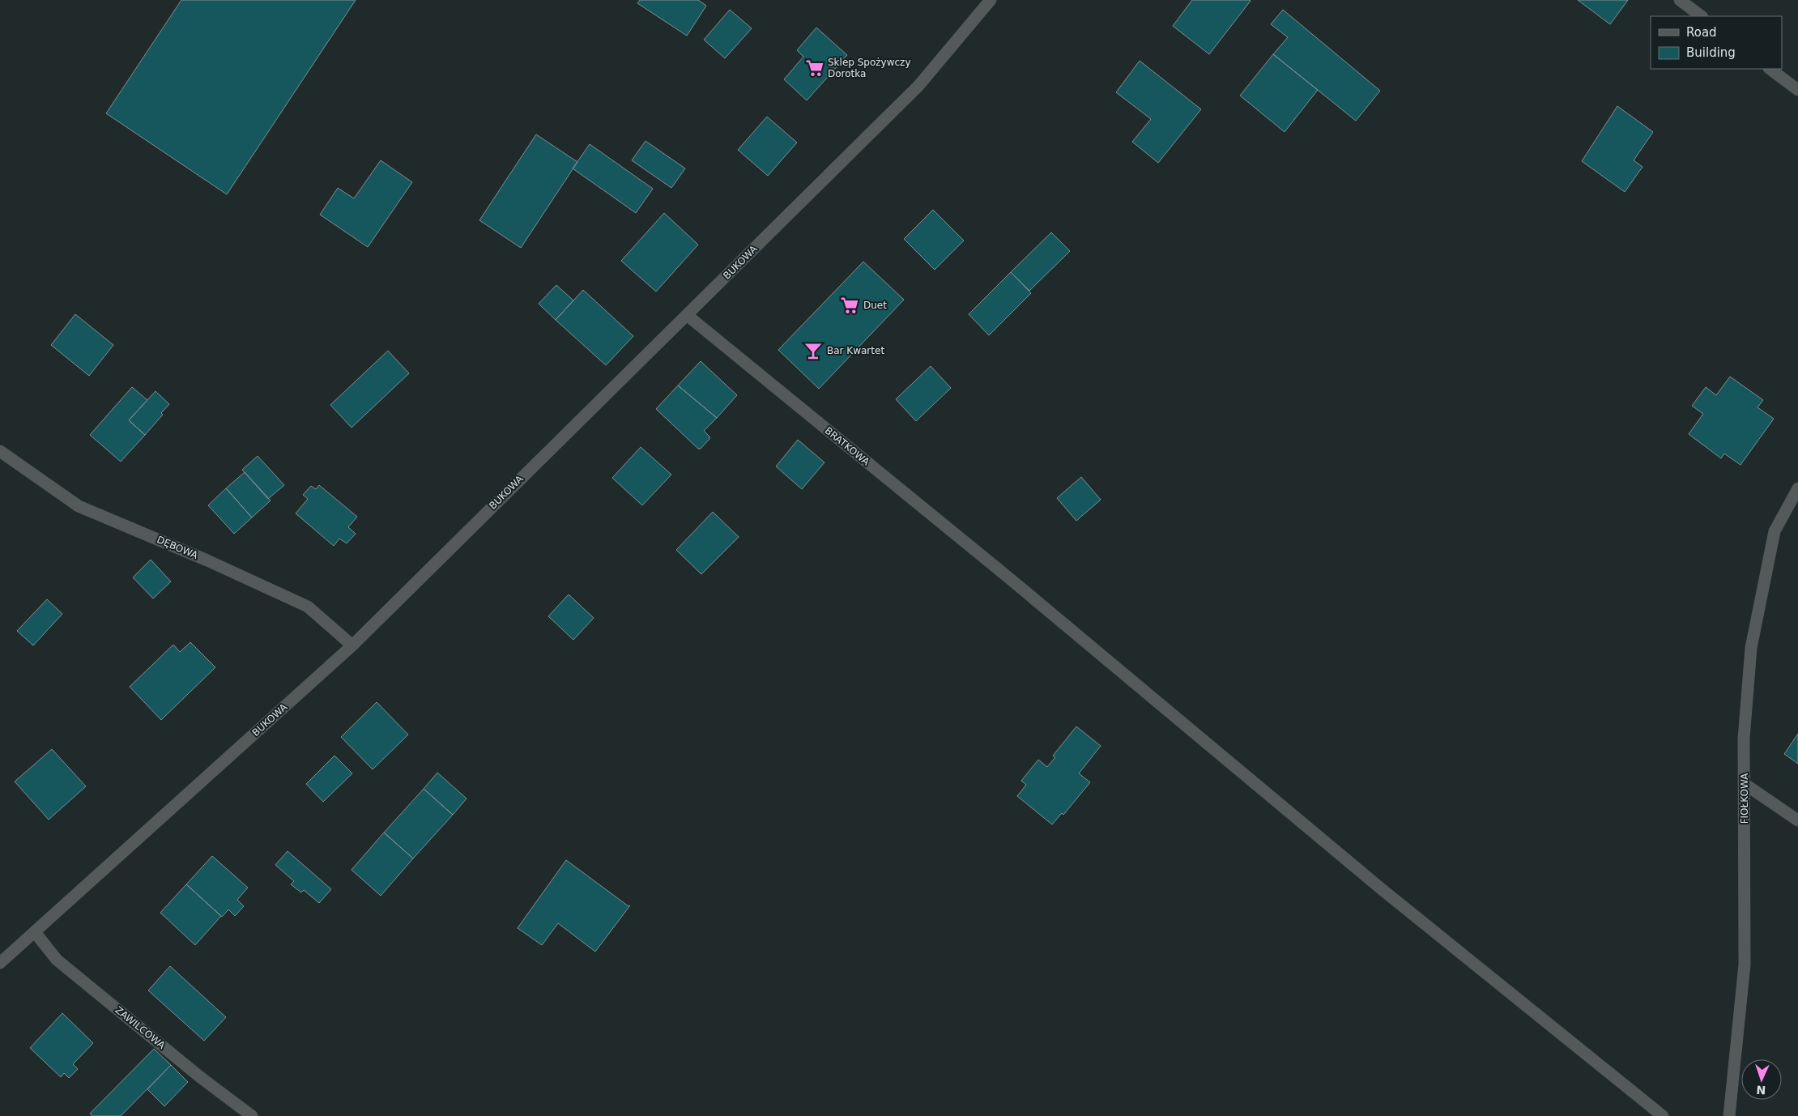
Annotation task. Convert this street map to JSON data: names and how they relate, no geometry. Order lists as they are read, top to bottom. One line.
{"streets":{"street":["BUKOWA","BRATKOWA","DĘBOWA","FIOŁKOWA","ZAWILCOWA"]},"crossings":[["BUKOWA","BRATKOWA"],["BUKOWA","DĘBOWA"],["BUKOWA","ZAWILCOWA"]],"places":{"supermarket":["Sklep Spożywczy Dorotka","Duet"],"bar":["Bar Kwartet"]},"legend":["Road","Building"],"north":"bottom"}
